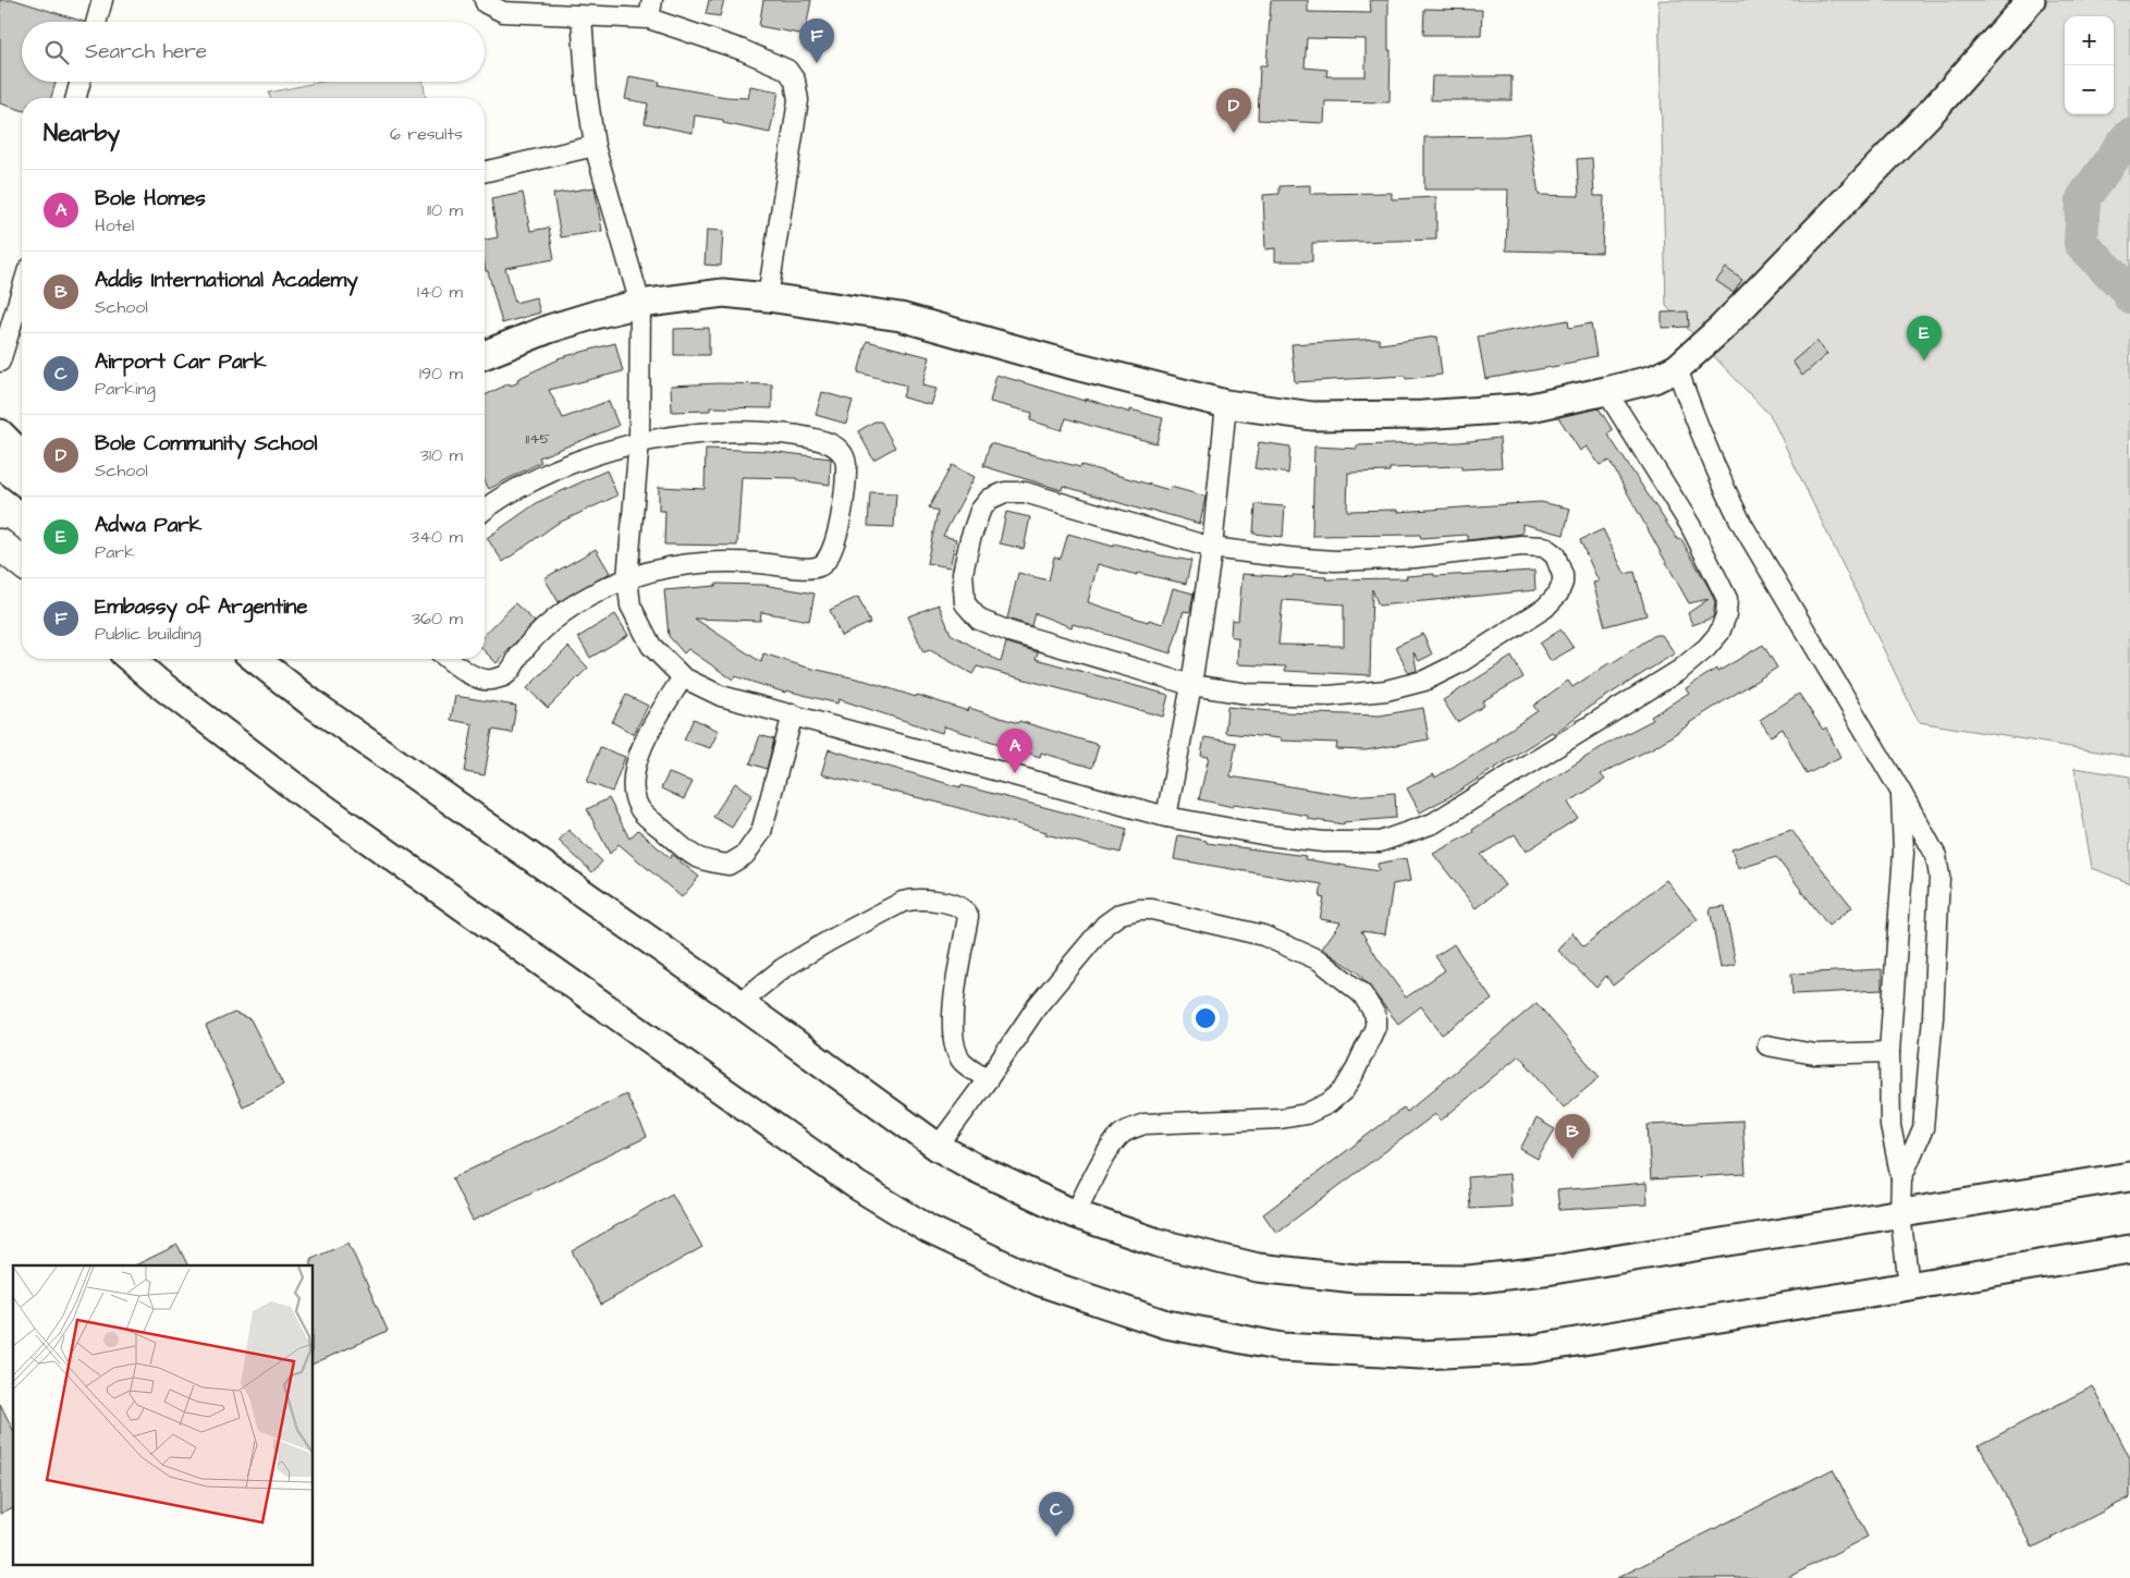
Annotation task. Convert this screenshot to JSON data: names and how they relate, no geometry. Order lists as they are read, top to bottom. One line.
{"house_numbers":["1145"],"page":{"map_buttons":["+","−"],"pins":["F","D","E","A","B","C"],"search":"Search here","heading":["Nearby","6 results"],"list":[{"mark":"A","name":"Bole Homes","note":"Hotel","value":"110 m"},{"mark":"B","name":"Addis International Academy","note":"School","value":"140 m"},{"mark":"C","name":"Airport Car Park","note":"Parking","value":"190 m"},{"mark":"D","name":"Bole Community School","note":"School","value":"310 m"},{"mark":"E","name":"Adwa Park","note":"Park","value":"340 m"},{"mark":"F","name":"Embassy of Argentine","note":"Public building","value":"360 m"}]}}
